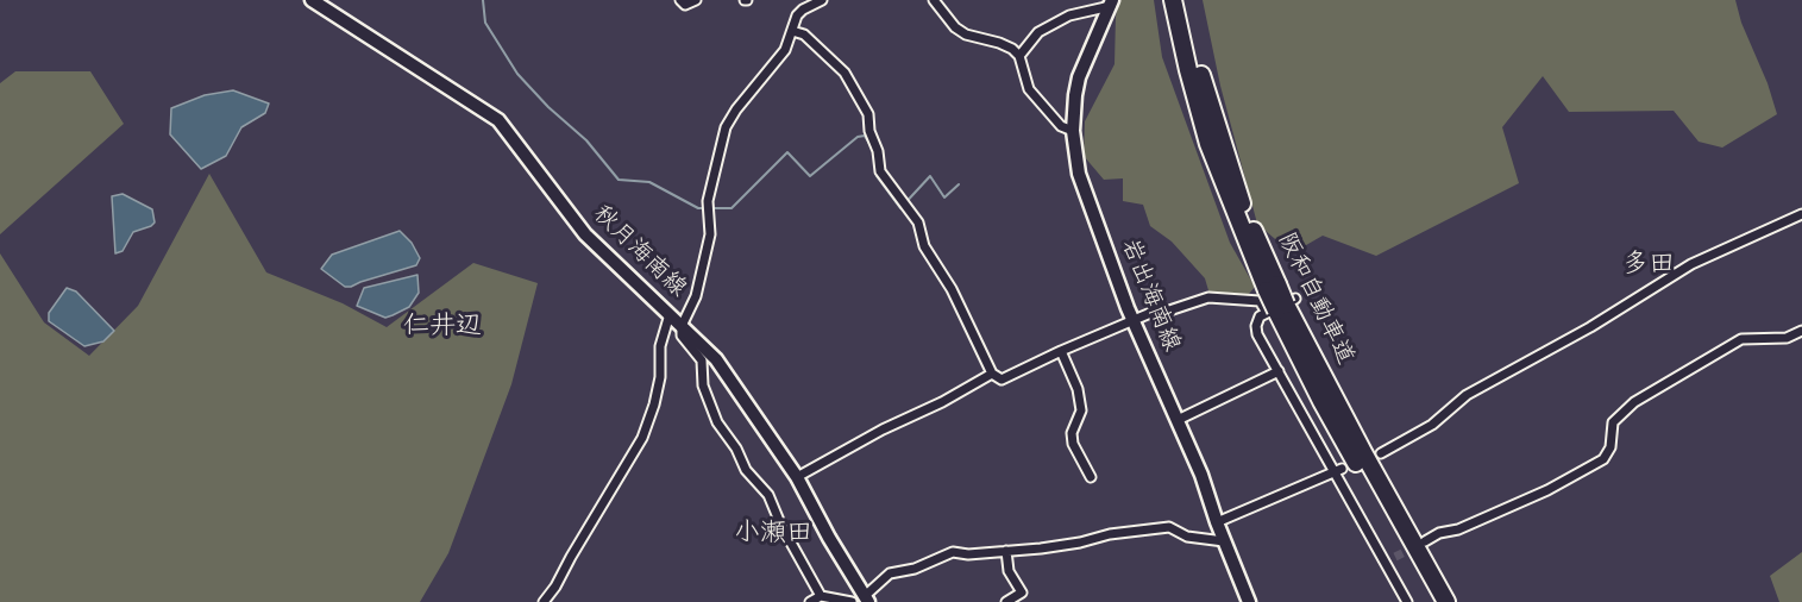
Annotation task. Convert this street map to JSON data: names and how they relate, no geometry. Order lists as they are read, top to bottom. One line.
{"streets":{"highway":["阪和自動車道"],"main road":["秋月海南線","岩出海南線"]},"districts":["多田","仁井辺","小瀬田"]}
